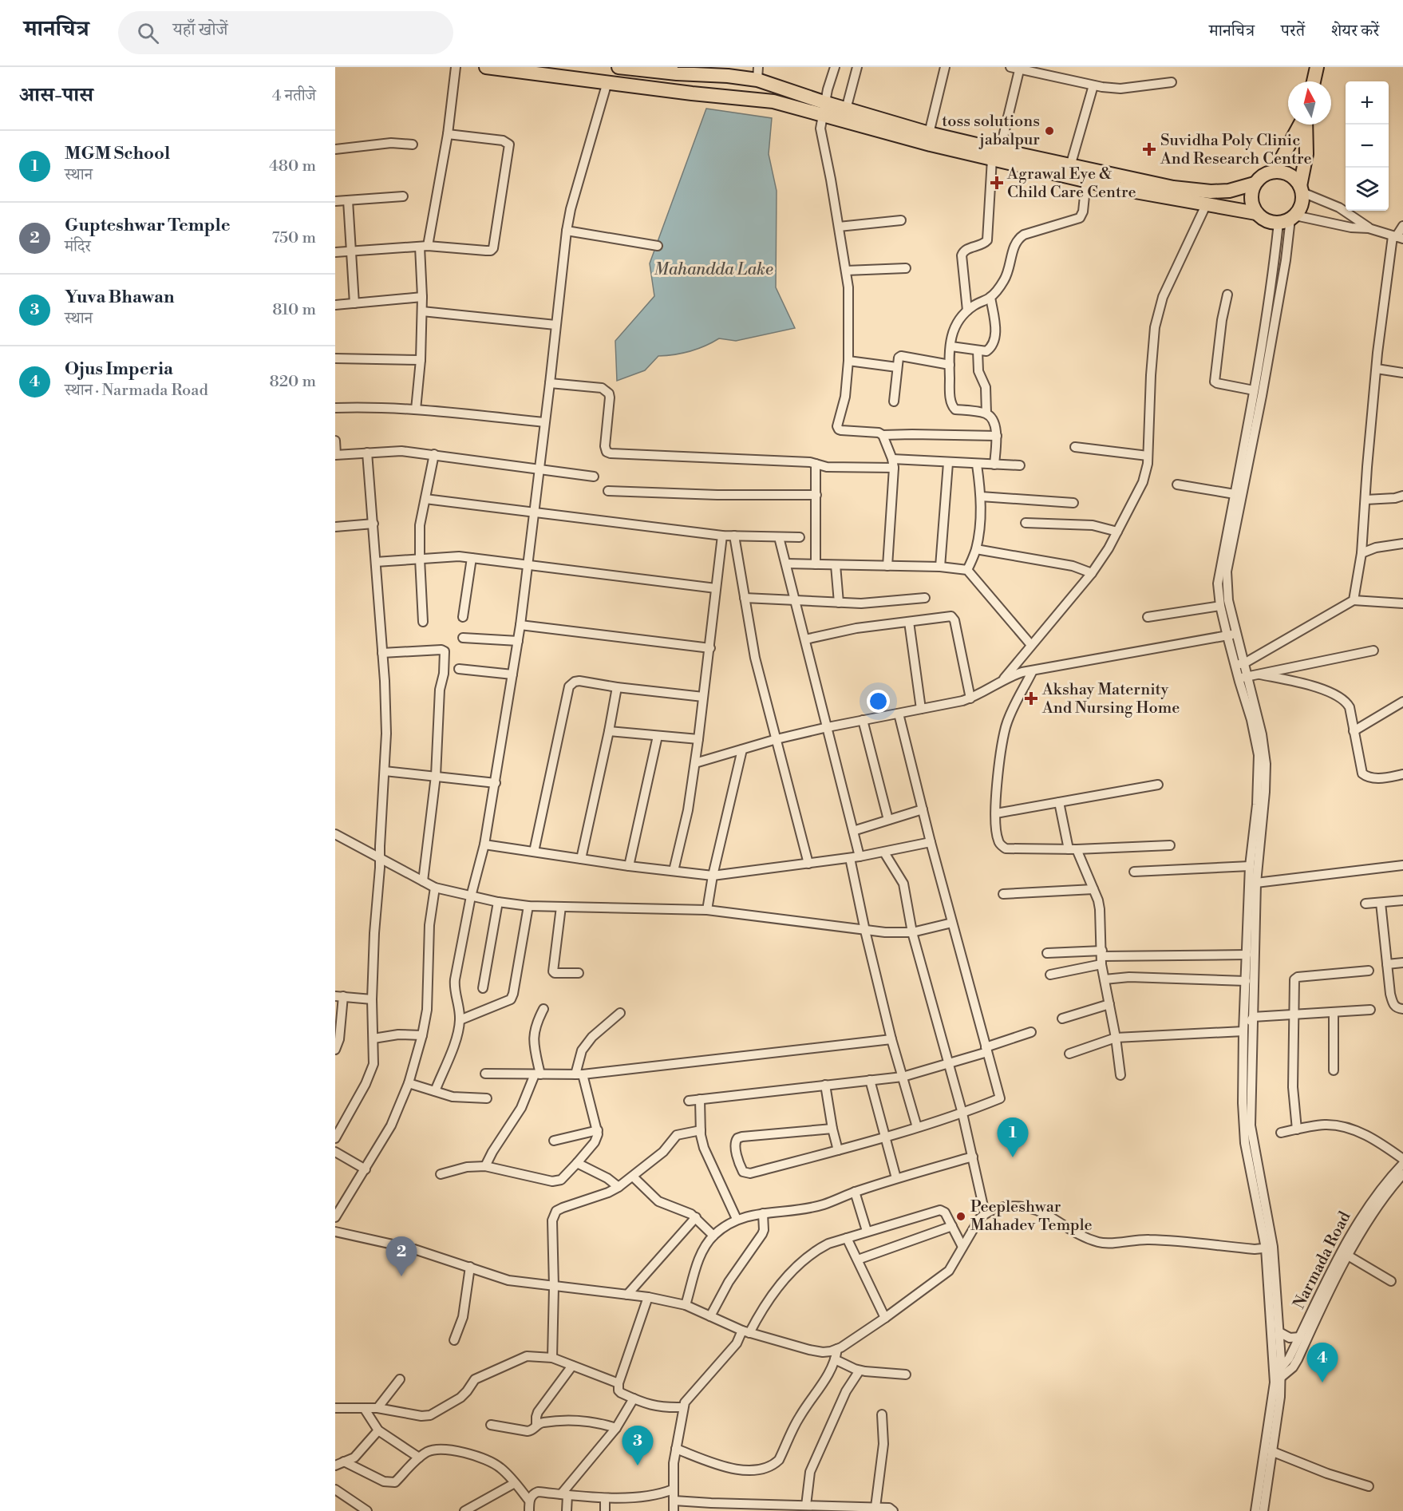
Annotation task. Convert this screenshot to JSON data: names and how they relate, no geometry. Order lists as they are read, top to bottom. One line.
{"streets":{"street":["Narmada Road"]},"water":["Mahandda Lake"],"places":{"other":["toss solutions jabalpur","Peepleshwar Mahadev Temple"],"health":["Suvidha Poly Clinic And Research Centre","Agrawal Eye & Child Care Centre","Akshay Maternity And Nursing Home"]},"north":"top","page":{"header":"मानचित्र","search":"यहाँ खोजें","nav":["मानचित्र","परतें","शेयर करें"],"heading":["आस-पास","4 नतीजे"],"map_buttons":["+","−"],"list":[{"mark":"1","name":"MGM School","note":"स्थान","value":"480 m"},{"mark":"2","name":"Gupteshwar Temple","note":"मंदिर","value":"750 m"},{"mark":"3","name":"Yuva Bhawan","note":"स्थान","value":"810 m"},{"mark":"4","name":"Ojus Imperia","note":"स्थान · Narmada Road","value":"820 m"}],"pins":["1","2","4","3"]}}
